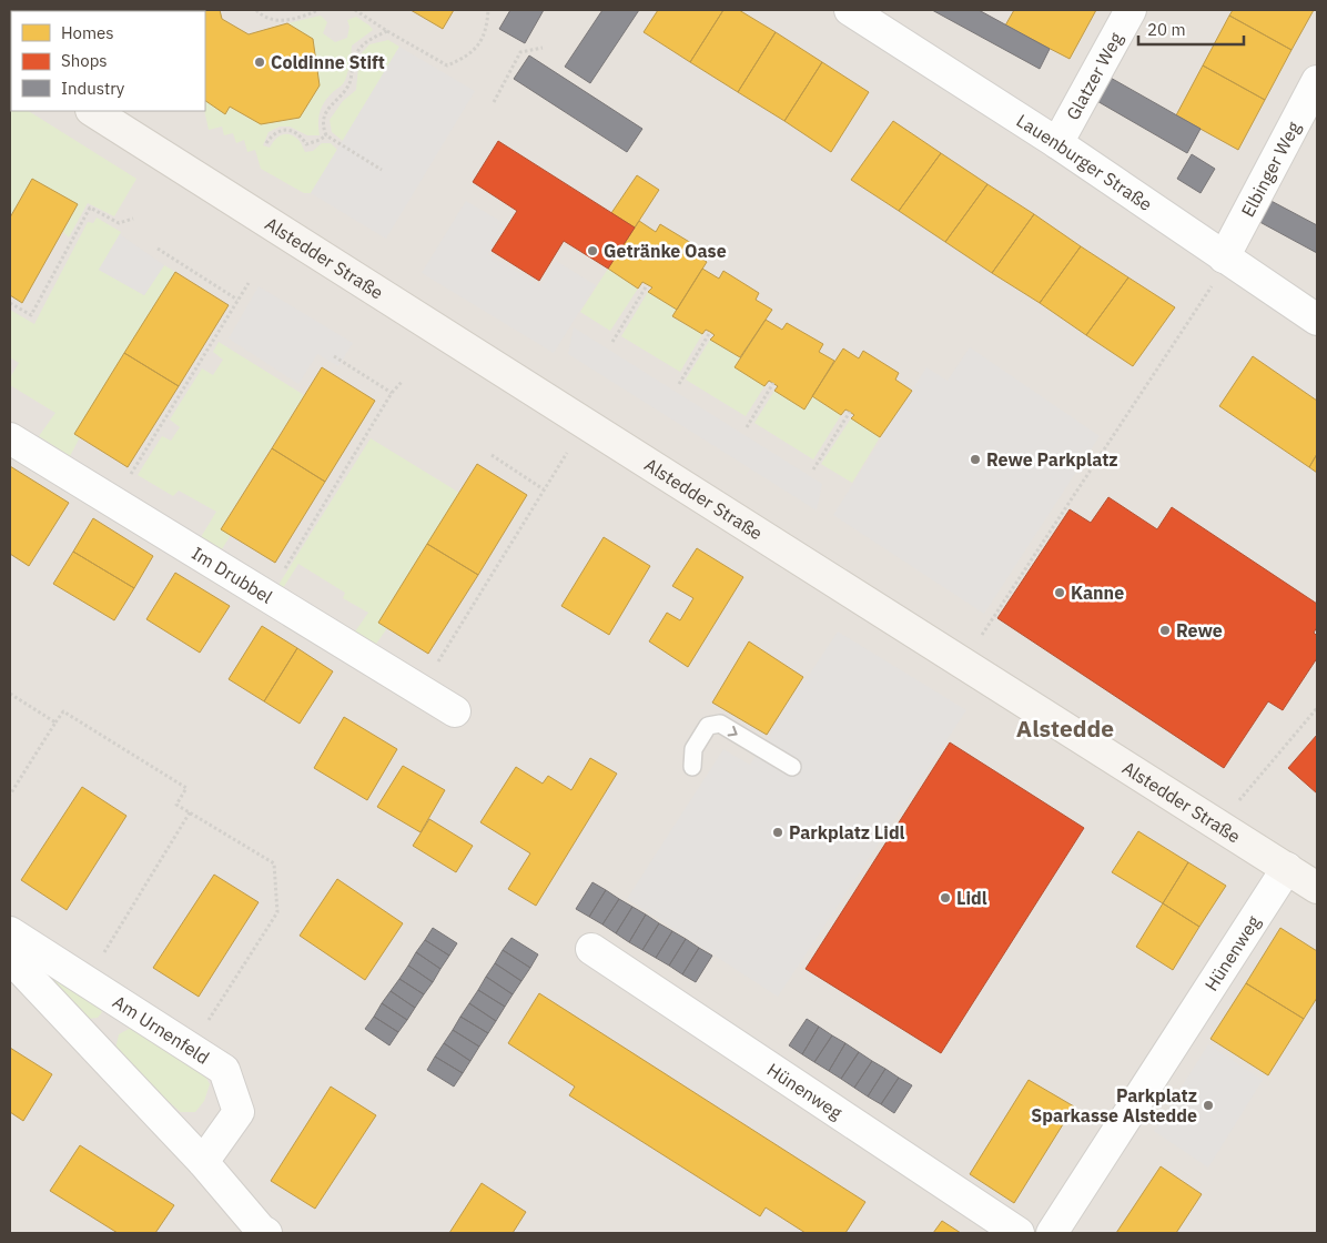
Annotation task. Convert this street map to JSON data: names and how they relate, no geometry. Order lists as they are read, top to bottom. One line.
{"streets":{"street":["Glatzer Weg","Lauenburger Straße","Elbinger Weg","Alstedder Straße","Im Drubbel","Hünenweg","Am Urnenfeld"]},"crossings":[["Glatzer Weg","Lauenburger Straße"],["Lauenburger Straße","Elbinger Weg"],["Alstedder Straße","Hünenweg"]],"districts":["Alstedde"],"places":["Coldinne Stift","Getränke Oase","Rewe Parkplatz","Kanne","Rewe","Parkplatz Lidl","Lidl","Parkplatz Sparkasse Alstedde"],"legend":["Homes","Shops","Industry"],"scale_bar":"20 m"}
